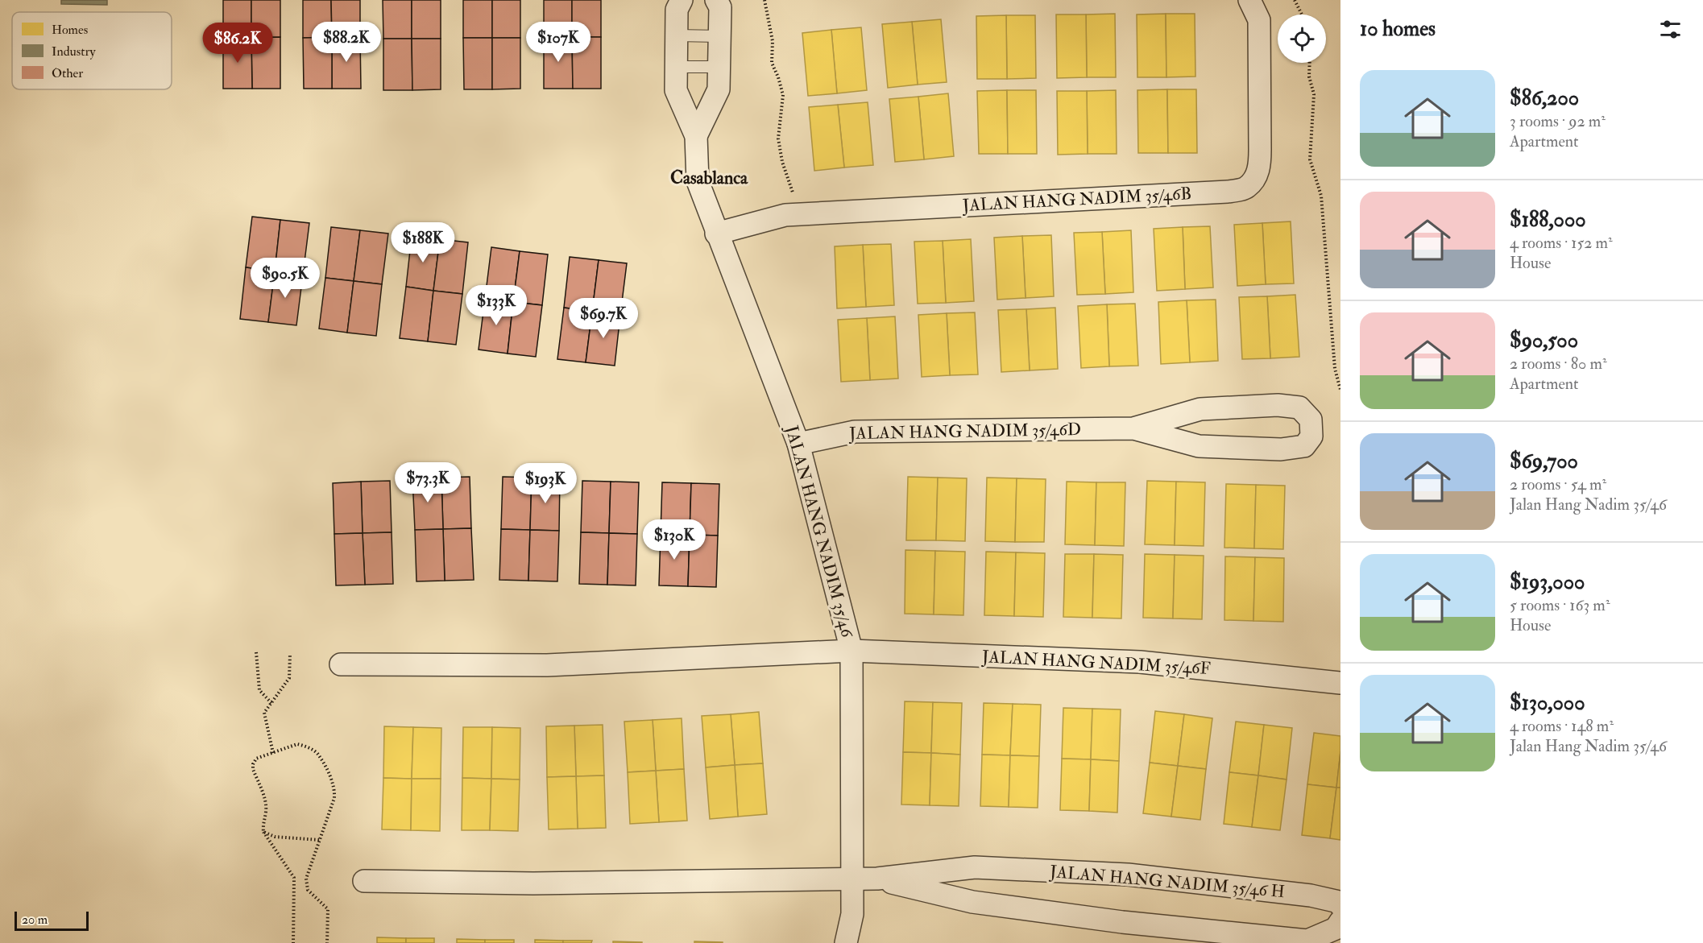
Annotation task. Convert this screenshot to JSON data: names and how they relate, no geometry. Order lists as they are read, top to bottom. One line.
{"streets":{"street":["JALAN HANG NADIM 35/46B","JALAN HANG NADIM 35/46D","JALAN HANG NADIM 35/46","JALAN HANG NADIM 35/46F","JALAN HANG NADIM 35/46 H"]},"crossings":[["JALAN HANG NADIM 35/46B","JALAN HANG NADIM 35/46"],["JALAN HANG NADIM 35/46D","JALAN HANG NADIM 35/46"],["JALAN HANG NADIM 35/46","JALAN HANG NADIM 35/46F"],["JALAN HANG NADIM 35/46","JALAN HANG NADIM 35/46 H"]],"districts":["Casablanca"],"legend":["Homes","Industry","Other"],"scale_bar":"20 m","page":{"heading":"10 homes","price":["$88.2K","$107K","$86.2K","$188K","$90.5K","$133K","$69.7K","$73.3K","$193K","$130K"],"list":[{"name":"$86,200","note":"3 rooms · 92 m² · Apartment"},{"name":"$188,000","note":"4 rooms · 152 m² · House"},{"name":"$90,500","note":"2 rooms · 80 m² · Apartment"},{"name":"$69,700","note":"2 rooms · 54 m² · Jalan Hang Nadim 35/46"},{"name":"$193,000","note":"5 rooms · 163 m² · House"},{"name":"$130,000","note":"4 rooms · 148 m² · Jalan Hang Nadim 35/46"}],"scale":"20 m"}}
